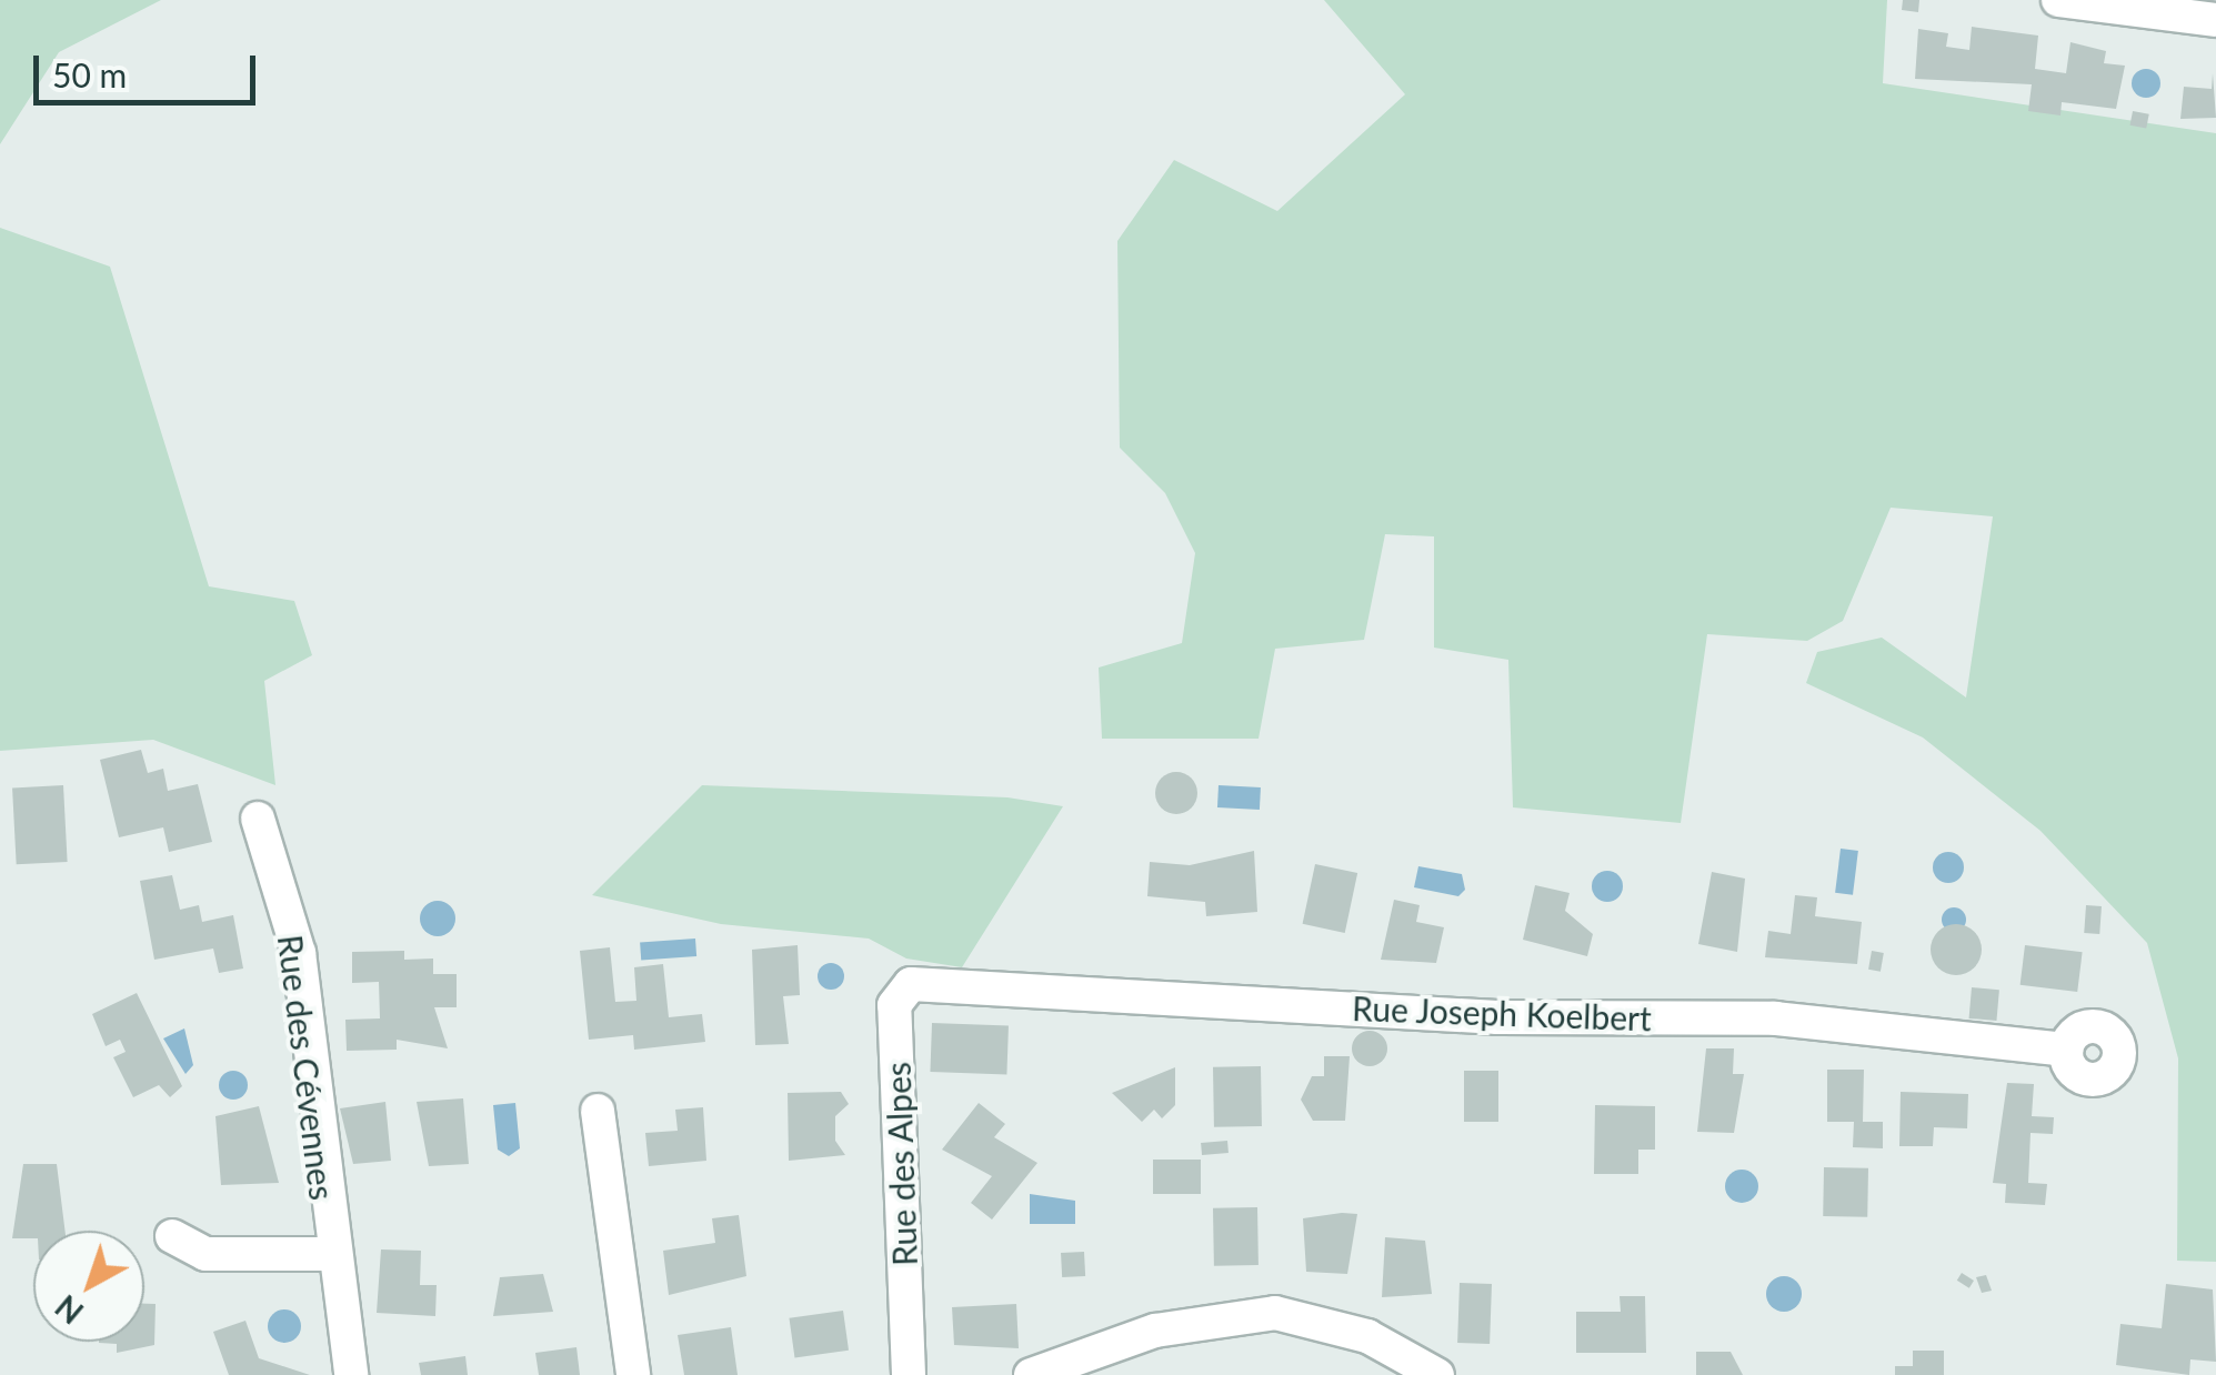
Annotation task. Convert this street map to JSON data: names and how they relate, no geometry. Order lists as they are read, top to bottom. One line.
{"streets":{"street":["Rue Joseph Koelbert","Rue des Cévennes","Rue des Alpes"]},"crossings":[["Rue Joseph Koelbert","Rue des Alpes"]],"scale_bar":"50 m","north":"bottom left"}
